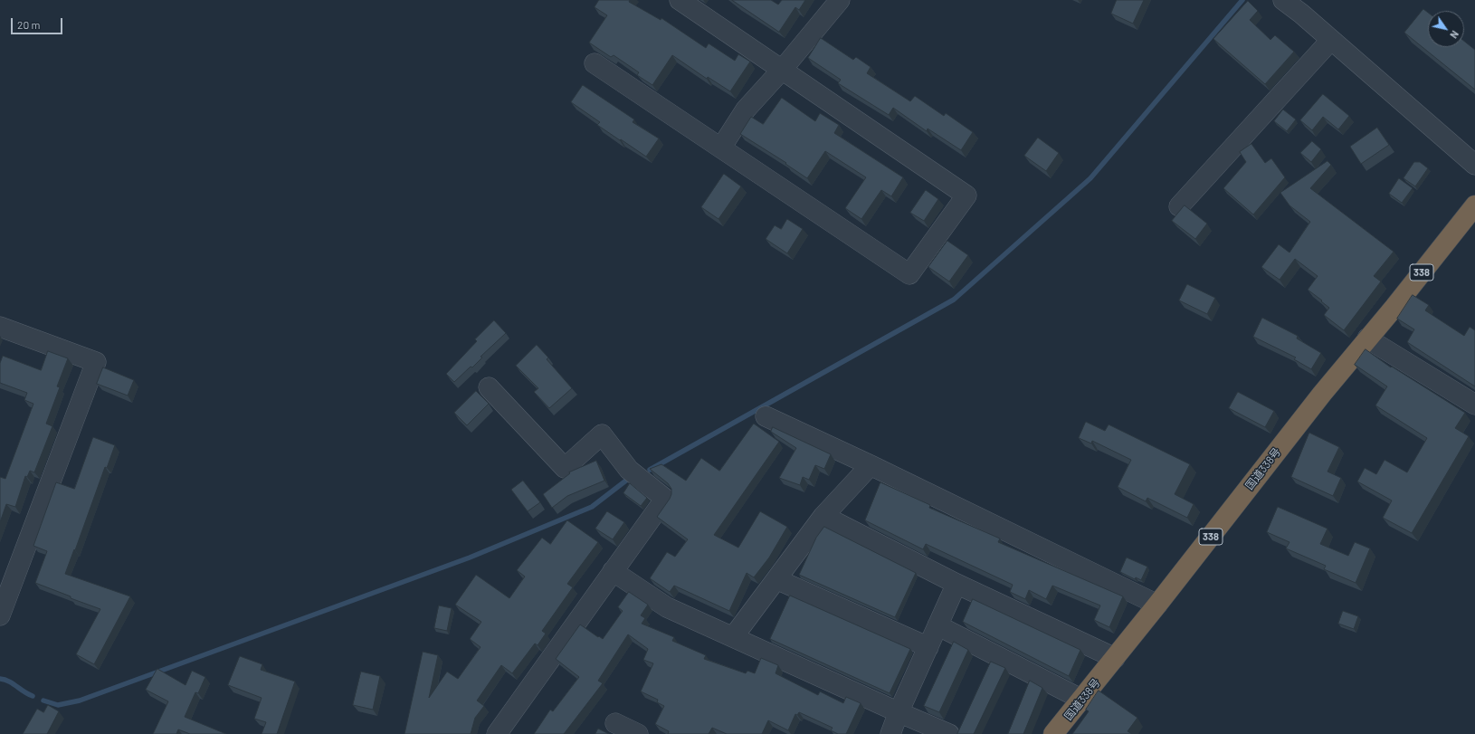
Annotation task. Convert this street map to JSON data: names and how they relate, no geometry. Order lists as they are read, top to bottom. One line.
{"streets":{"highway":["338","国道338号"]},"scale_bar":"20 m","north":"bottom right"}
